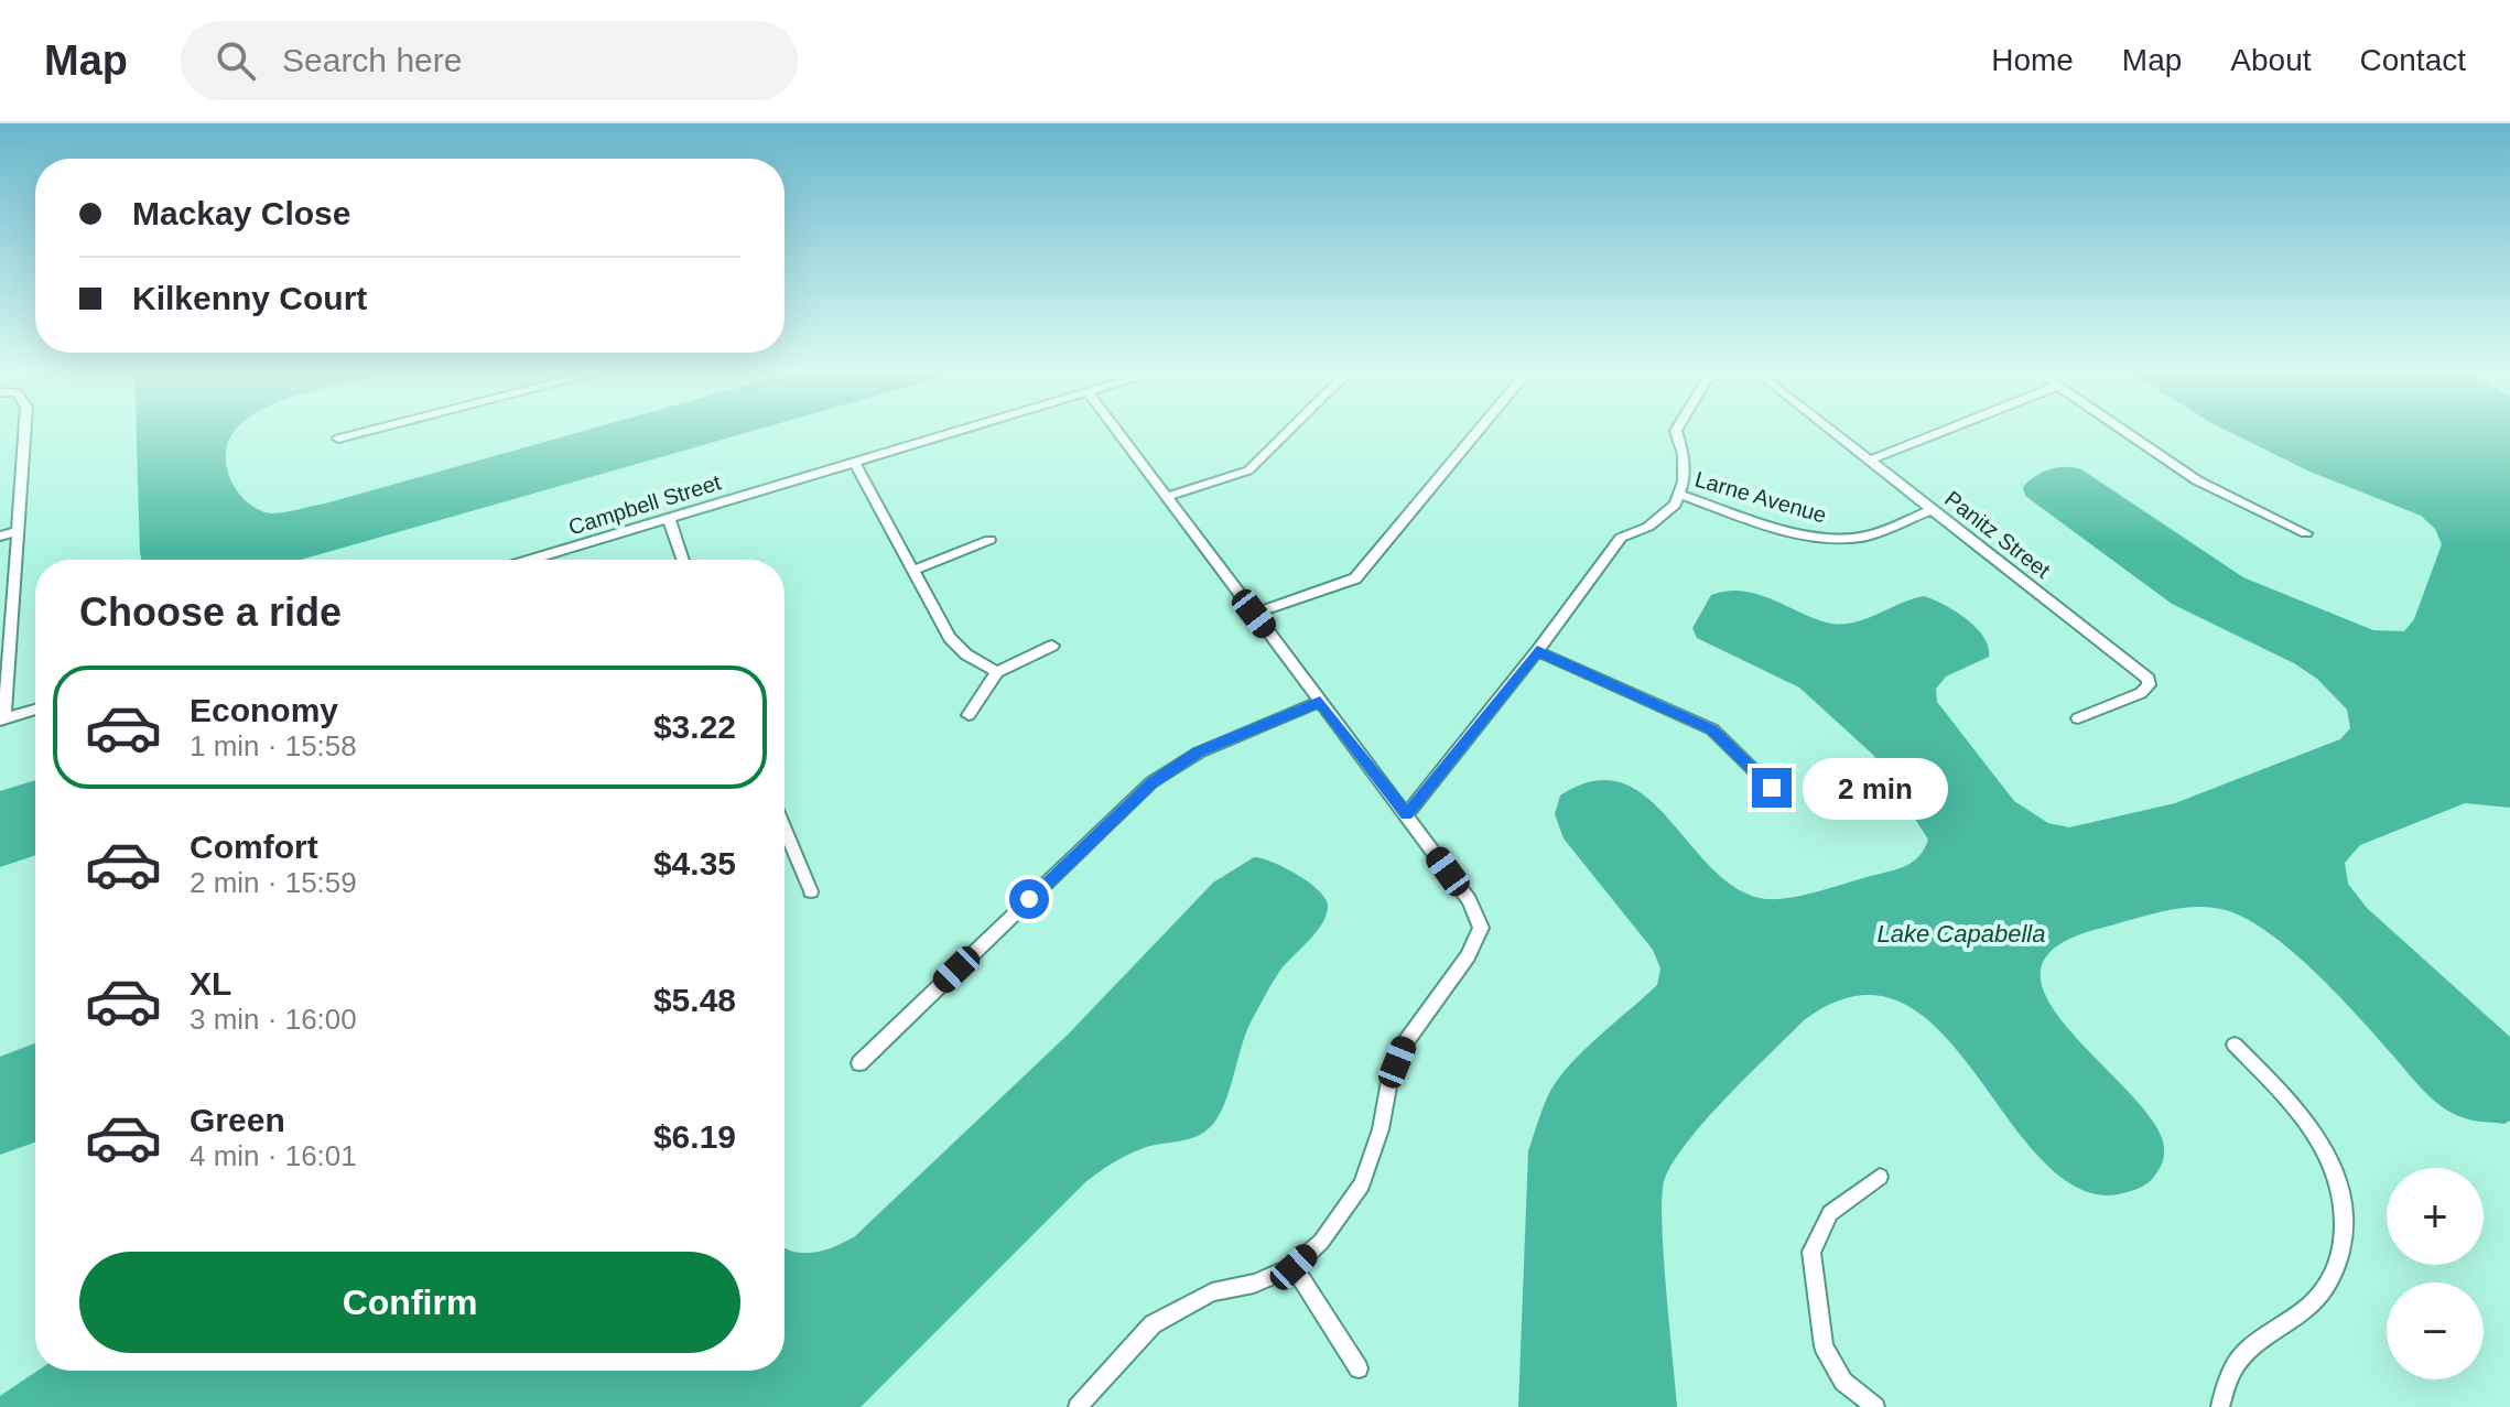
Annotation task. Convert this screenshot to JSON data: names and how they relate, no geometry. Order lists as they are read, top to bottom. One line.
{"streets":{"street":["Larne Avenue","Campbell Street","Panitz Street"]},"crossings":[["Larne Avenue","Panitz Street"]],"water":["Lake Capabella"],"page":{"header":"Map","search":"Search here","nav":["Home","Map","About","Contact"],"banner":["Mackay Close","Kilkenny Court"],"heading":"Choose a ride","list":[{"name":"Economy","note":"1 min · 15:58","value":"$3.22"},{"name":"Comfort","note":"2 min · 15:59","value":"$4.35"},{"name":"XL","note":"3 min · 16:00","value":"$5.48"},{"name":"Green","note":"4 min · 16:01","value":"$6.19"}],"bubble":"2 min","map_buttons":["+","−"],"buttons":"Confirm"}}
